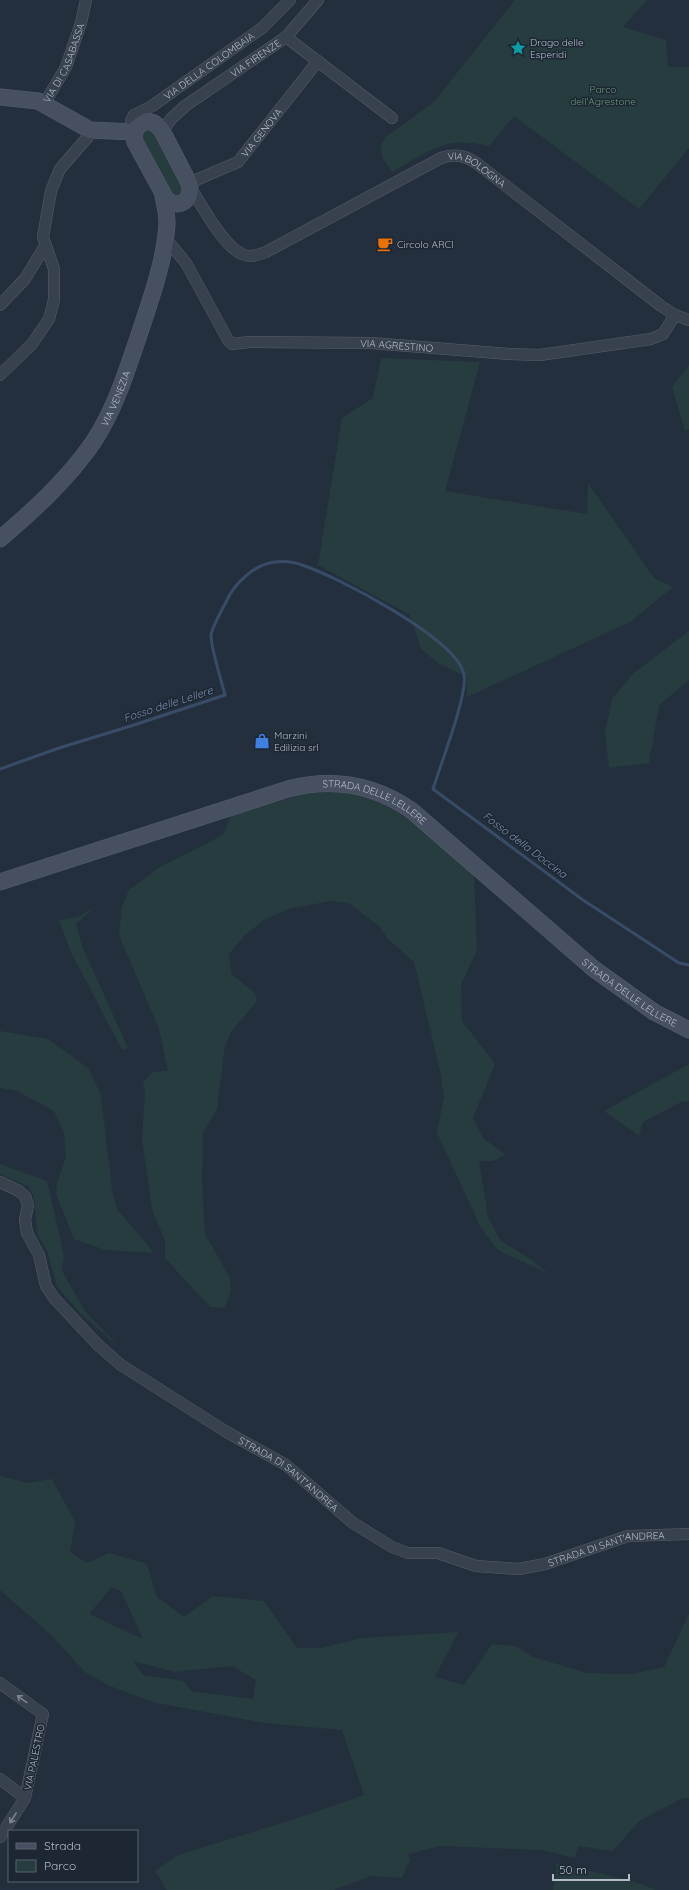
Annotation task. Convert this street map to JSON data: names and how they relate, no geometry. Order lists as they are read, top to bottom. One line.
{"streets":{"street":["VIA FIRENZE","VIA DI CASABASSA","VIA DELLA COLOMBAIA","VIA GENOVA","VIA BOLOGNA","VIA AGRESTINO","VIA VENEZIA","STRADA DELLE LELLERE","STRADA DI SANT'ANDREA","VIA PALESTRO"]},"crossings":[["VIA FIRENZE","VIA DI CASABASSA"],["VIA FIRENZE","VIA DELLA COLOMBAIA"],["VIA FIRENZE","VIA BOLOGNA"],["VIA FIRENZE","VIA VENEZIA"],["VIA DELLA COLOMBAIA","VIA VENEZIA"],["VIA GENOVA","VIA BOLOGNA"],["VIA GENOVA","VIA VENEZIA"],["VIA BOLOGNA","VIA AGRESTINO"],["VIA BOLOGNA","VIA VENEZIA"],["VIA AGRESTINO","VIA VENEZIA"]],"one_way":["VIA PALESTRO"],"water":["Fosso delle Lellere","Fosso della Doccina"],"parks":["Parco dell'Agrestone"],"places":{"place":["Drago delle Esperidi"],"cafe":["Circolo ARCI"],"shop":["Marzini Edilizia srl"]},"legend":["Strada","Parco"],"scale_bar":"50 m"}
